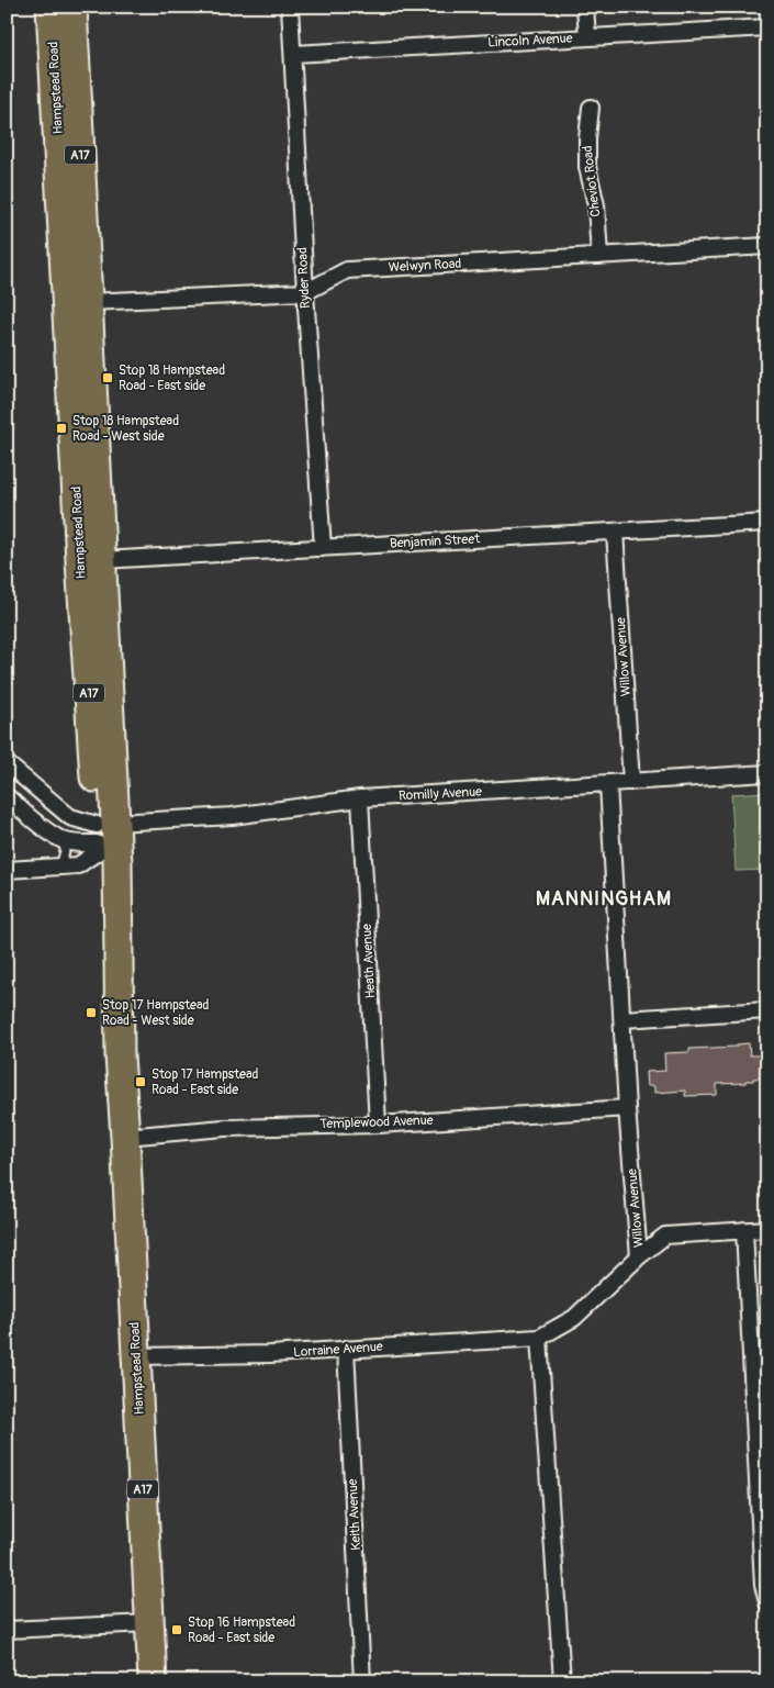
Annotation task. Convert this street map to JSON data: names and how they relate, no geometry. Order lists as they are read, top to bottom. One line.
{"streets":{"highway":["Hampstead Road","A17"],"street":["Lincoln Avenue","Cheviot Road","Welwyn Road","Ryder Road","Benjamin Street","Willow Avenue","Romilly Avenue","Heath Avenue","Templewood Avenue","Lorraine Avenue","Keith Avenue"]},"crossings":[["Lincoln Avenue","Ryder Road"],["Hampstead Road","Welwyn Road"],["Hampstead Road","Benjamin Street"],["Hampstead Road","Romilly Avenue"],["Hampstead Road","Templewood Avenue"],["Hampstead Road","Lorraine Avenue"],["Cheviot Road","Welwyn Road"],["Welwyn Road","Ryder Road"],["Ryder Road","Benjamin Street"],["Benjamin Street","Willow Avenue"],["Willow Avenue","Romilly Avenue"],["Willow Avenue","Templewood Avenue"],["Willow Avenue","Lorraine Avenue"],["Romilly Avenue","Heath Avenue"],["Heath Avenue","Templewood Avenue"],["Lorraine Avenue","Keith Avenue"]],"districts":["MANNINGHAM"],"places":{"transit":["Stop 18 Hampstead Road - East side","Stop 18 Hampstead Road - West side","Stop 17 Hampstead Road - West side","Stop 17 Hampstead Road - East side","Stop 16 Hampstead Road - East side"]}}
